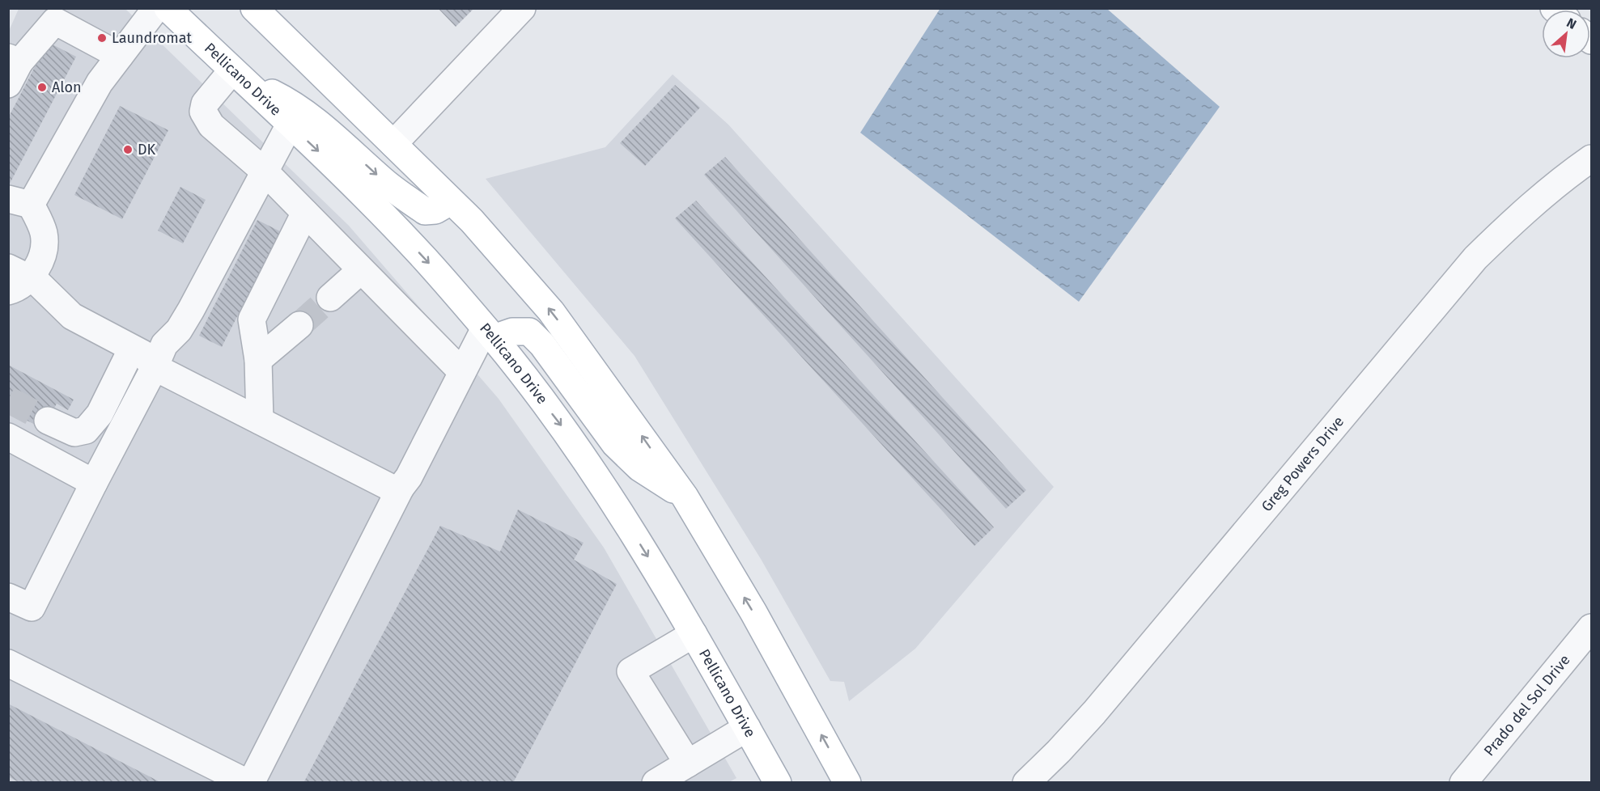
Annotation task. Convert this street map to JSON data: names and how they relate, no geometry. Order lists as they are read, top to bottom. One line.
{"streets":{"main road":["Pellicano Drive"],"street":["Greg Powers Drive","Prado del Sol Drive"]},"places":["Laundromat","Alon","DK"],"north":"top right"}
